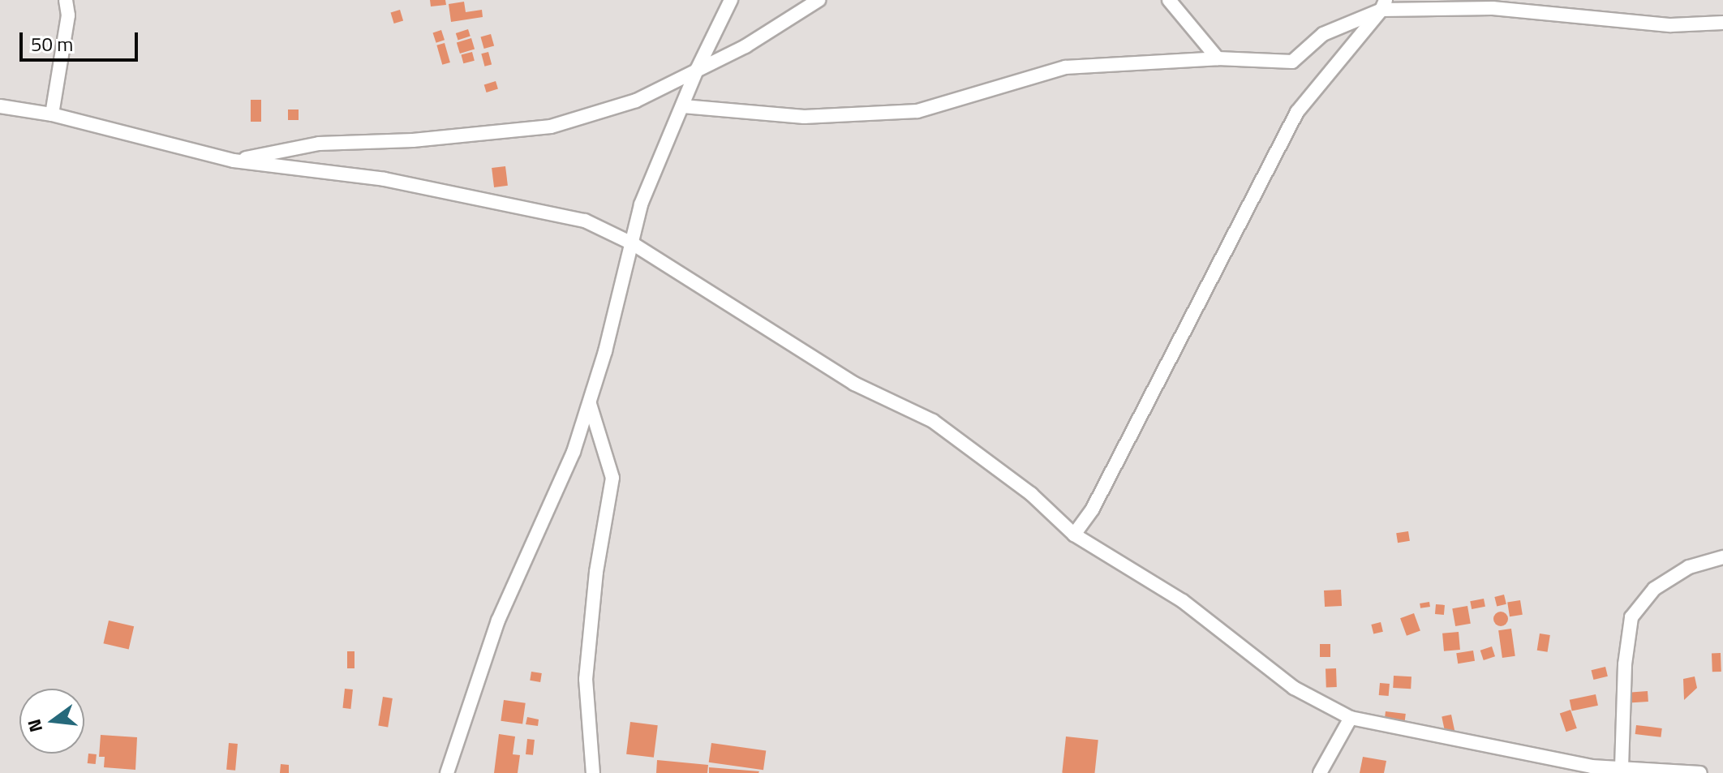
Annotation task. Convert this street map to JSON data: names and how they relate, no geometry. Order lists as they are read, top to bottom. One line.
{"scale_bar":"50 m","north":"left"}
